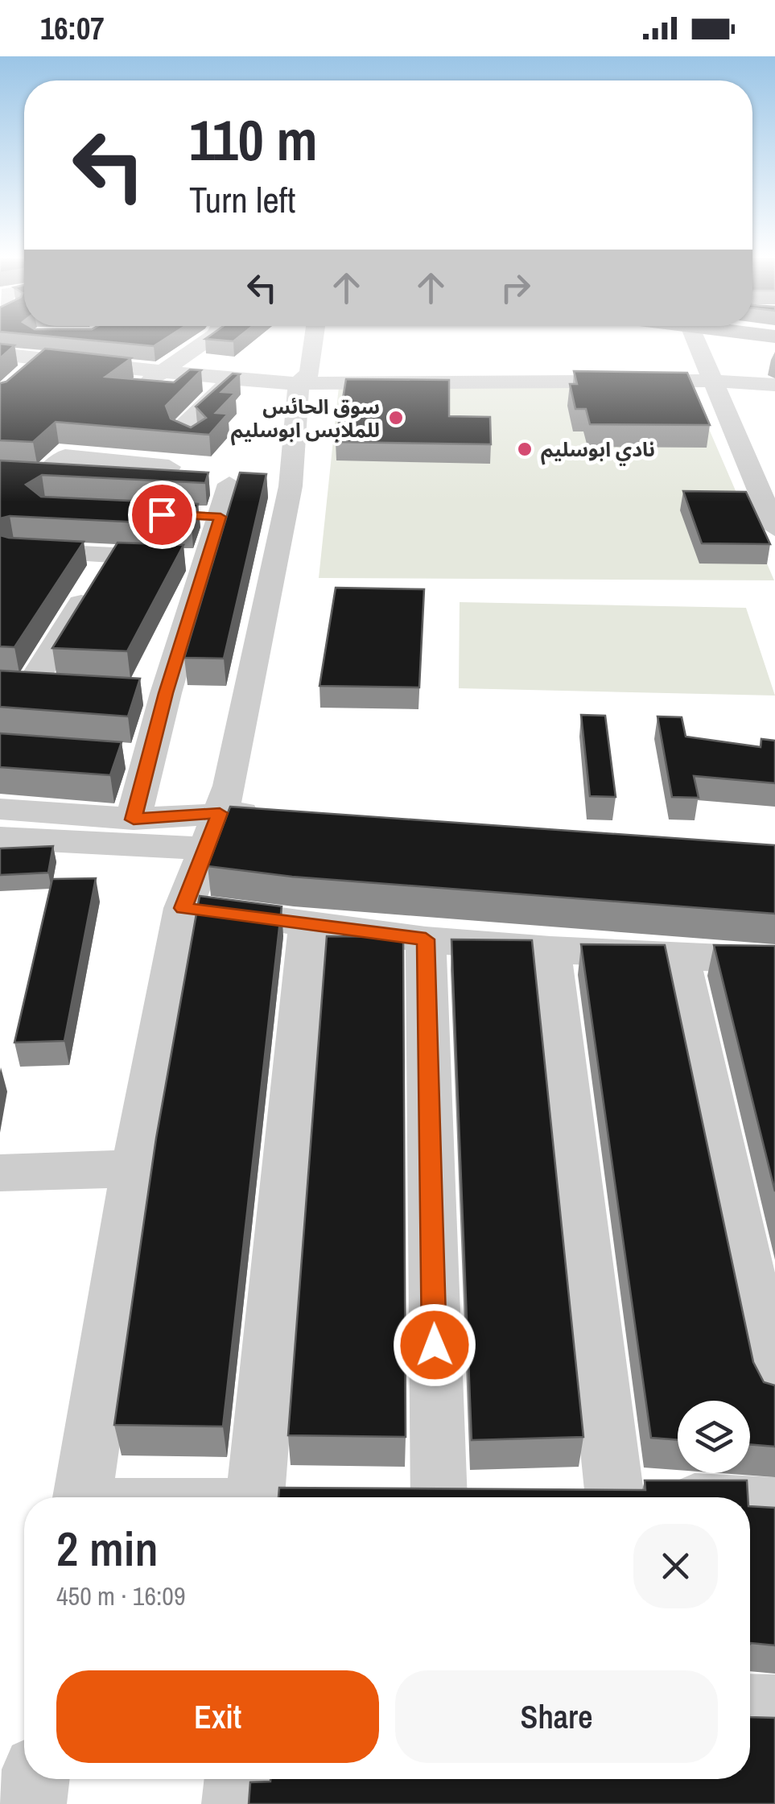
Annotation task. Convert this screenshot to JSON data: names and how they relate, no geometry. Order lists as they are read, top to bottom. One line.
{"places":["سوق الحائس للملابس ابوسليم","نادي ابوسليم"],"page":{"status":"16:07","turn":["110 m","Turn left"],"heading":["2 min","450 m · 16:09"],"buttons":["Exit","Share"]}}
